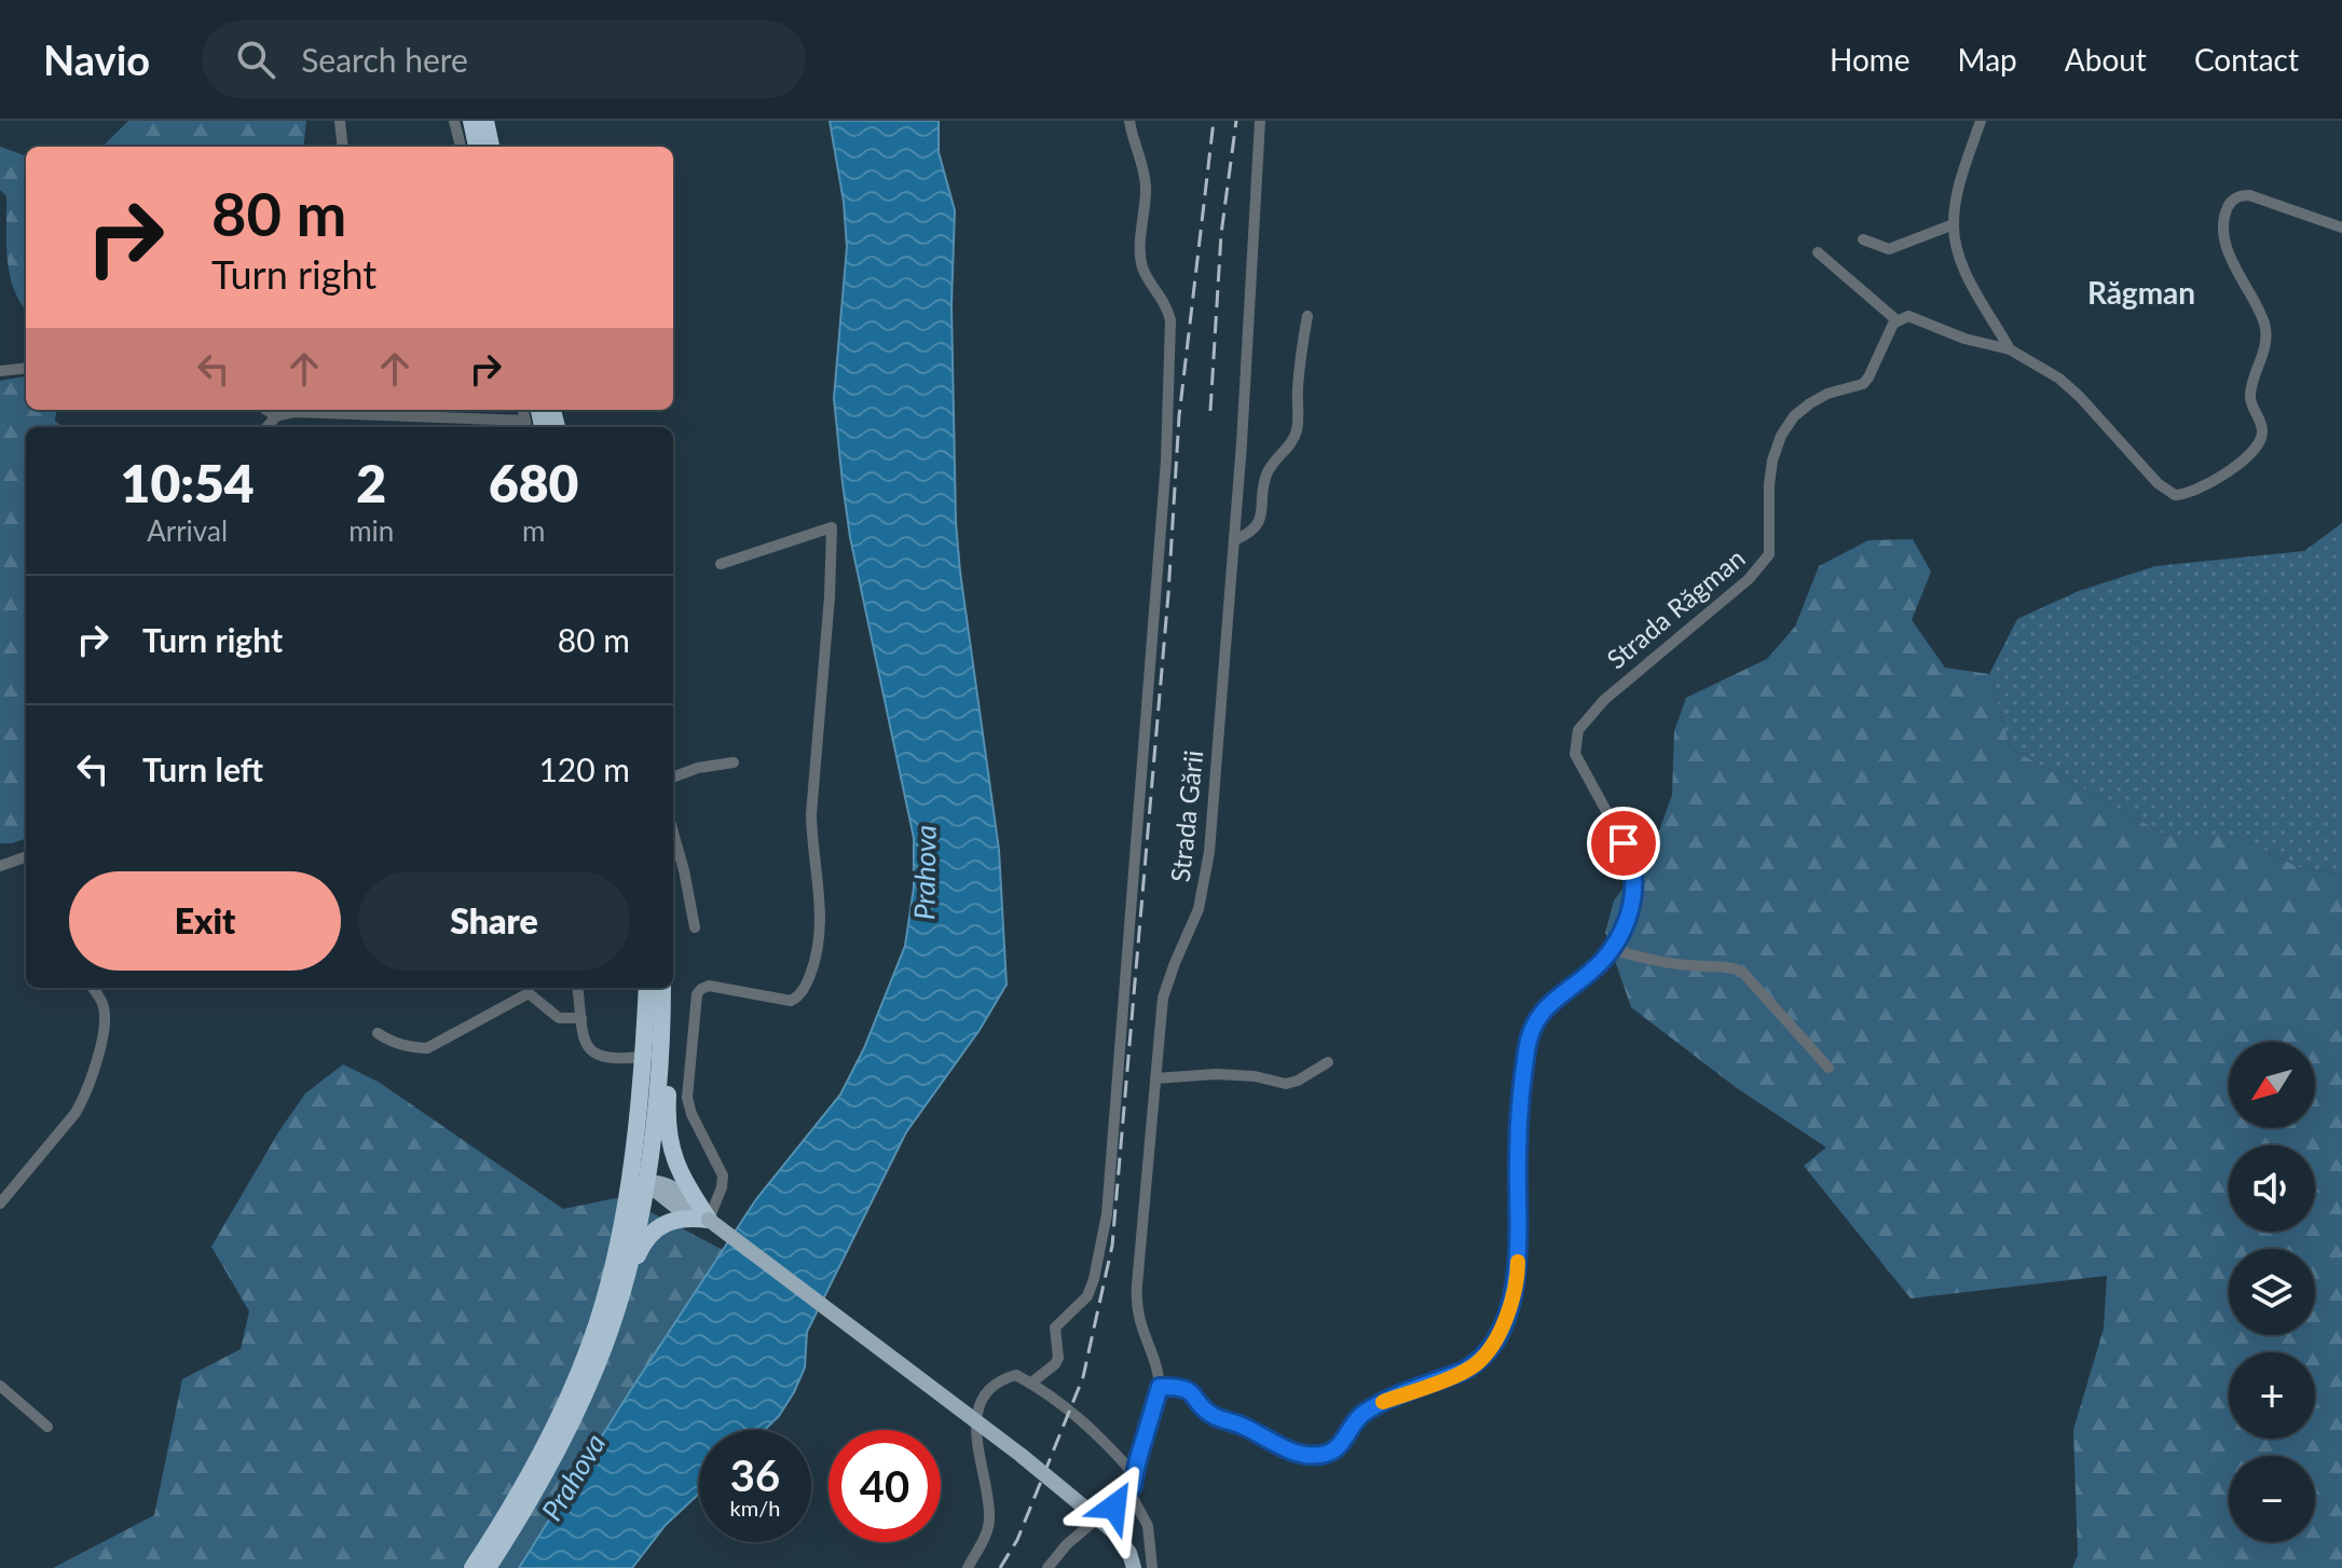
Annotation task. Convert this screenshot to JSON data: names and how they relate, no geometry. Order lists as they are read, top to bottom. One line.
{"streets":{"street":["Strada Răgman","Strada Gării"]},"crossings":[["Strada Răgman","Strada Gării"]],"districts":["Răgman"],"water":["Prahova"],"north":"bottom left","page":{"header":"Navio","search":"Search here","nav":["Home","Map","About","Contact"],"turn":["80 m","Turn right"],"eta":["10:54","Arrival","2","min","680","m"],"list":[{"name":"Turn right","value":"80 m"},{"name":"Turn left","value":"120 m"}],"buttons":["Exit","Share"],"map_buttons":["+","−"],"speed":"36 km/h","limit":"40"}}
